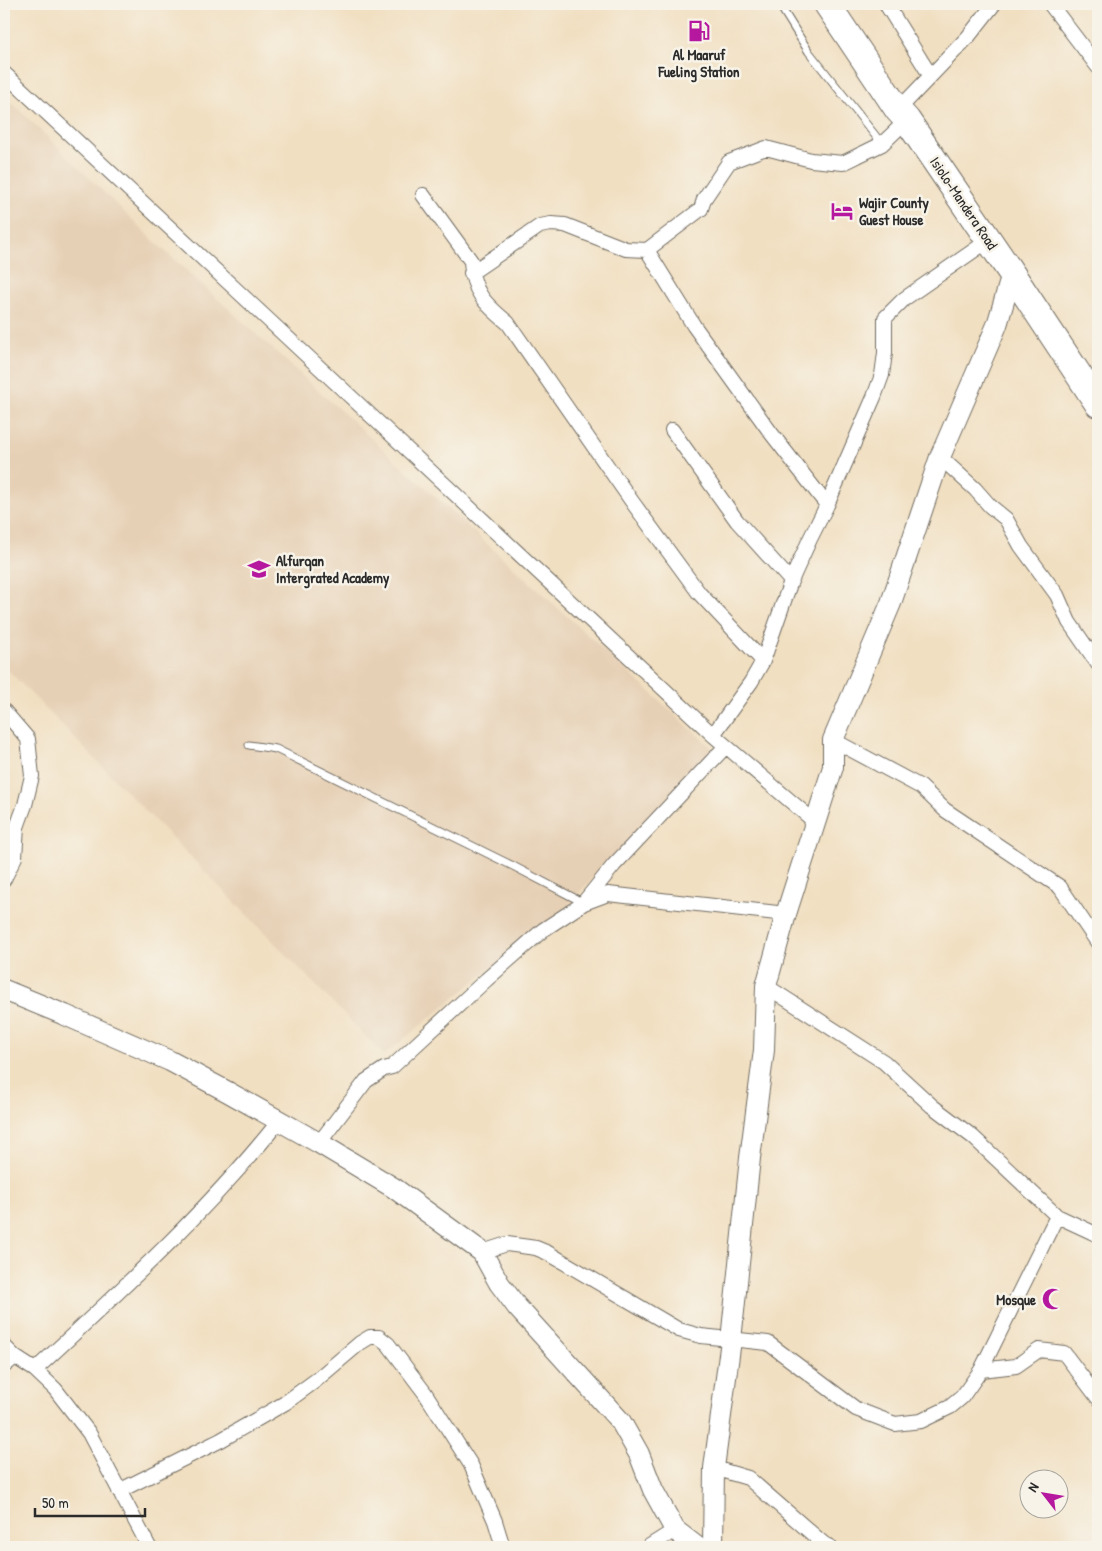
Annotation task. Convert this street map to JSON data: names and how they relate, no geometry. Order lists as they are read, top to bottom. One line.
{"streets":{"highway":["Isiolo-Mandera Road"]},"places":{"fuel station":["Al Maaruf Fueling Station"],"hotel":["Wajir County Guest House"],"school or university":["Alfurqan Intergrated Academy"],"mosque":["Mosque"]},"scale_bar":"50 m","north":"top left"}
